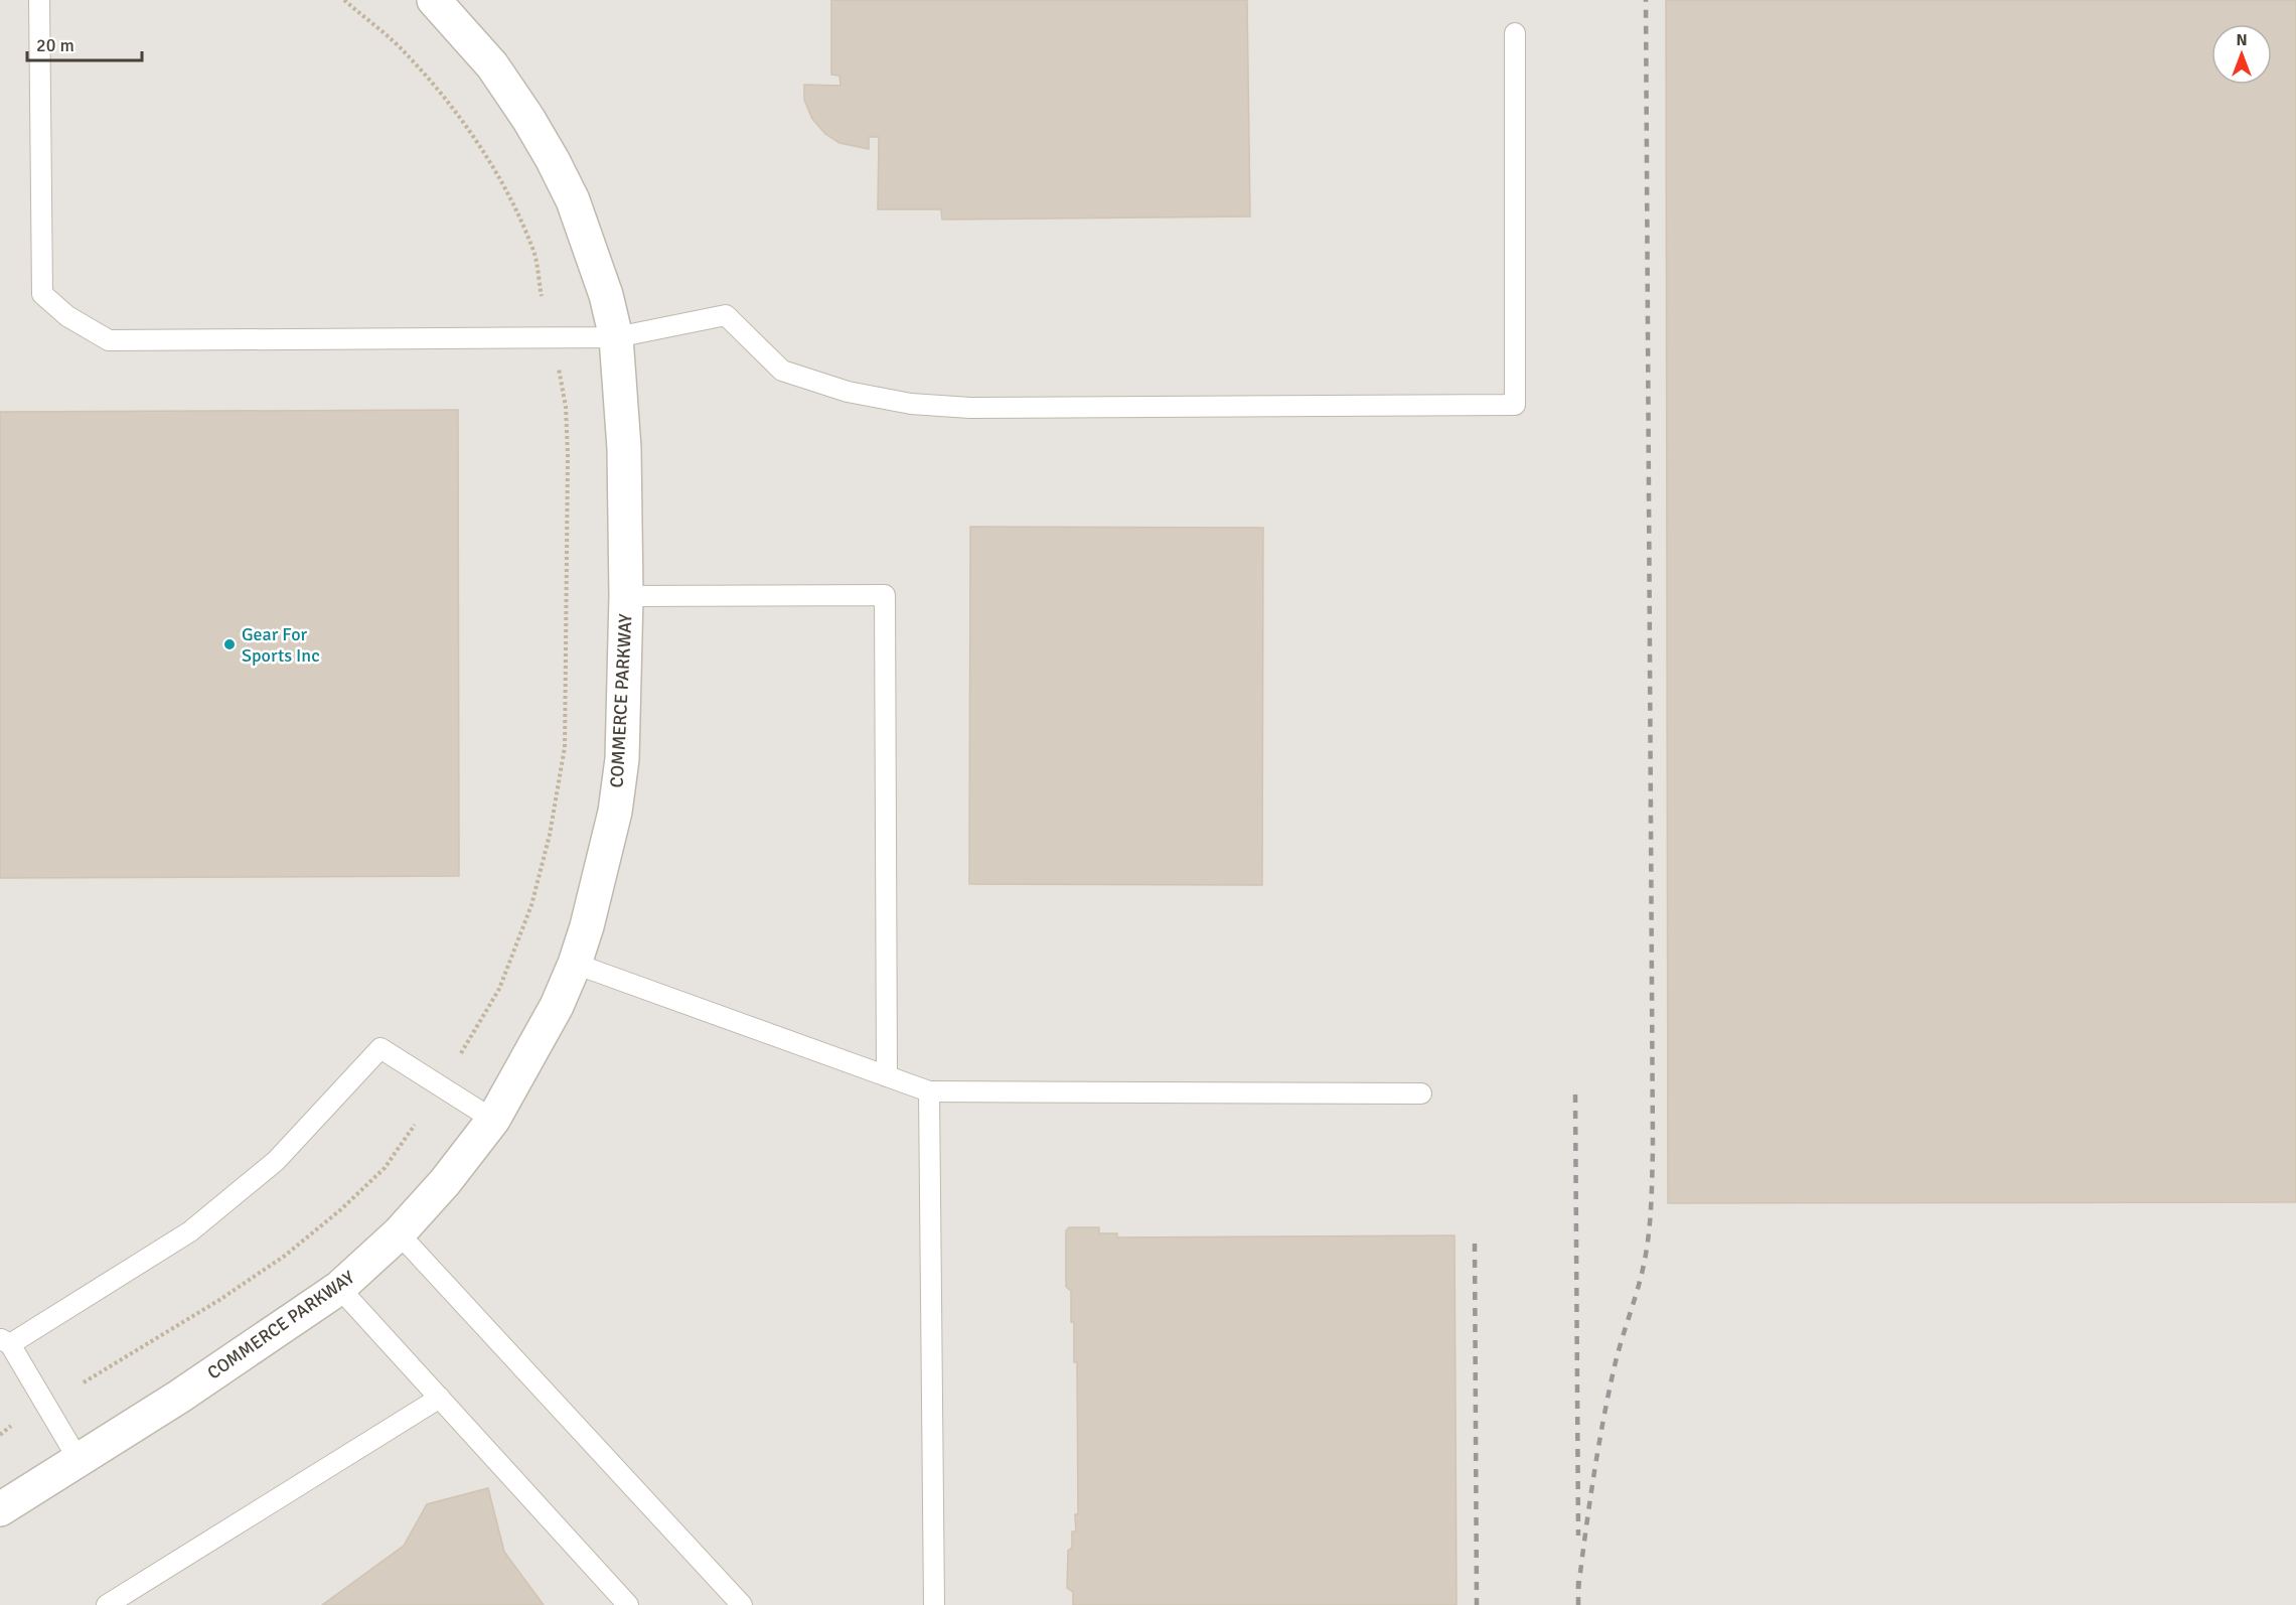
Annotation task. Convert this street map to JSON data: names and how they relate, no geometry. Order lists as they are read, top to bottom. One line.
{"streets":{"street":["COMMERCE PARKWAY"]},"places":["Gear For Sports Inc"],"scale_bar":"20 m","north":"top"}
